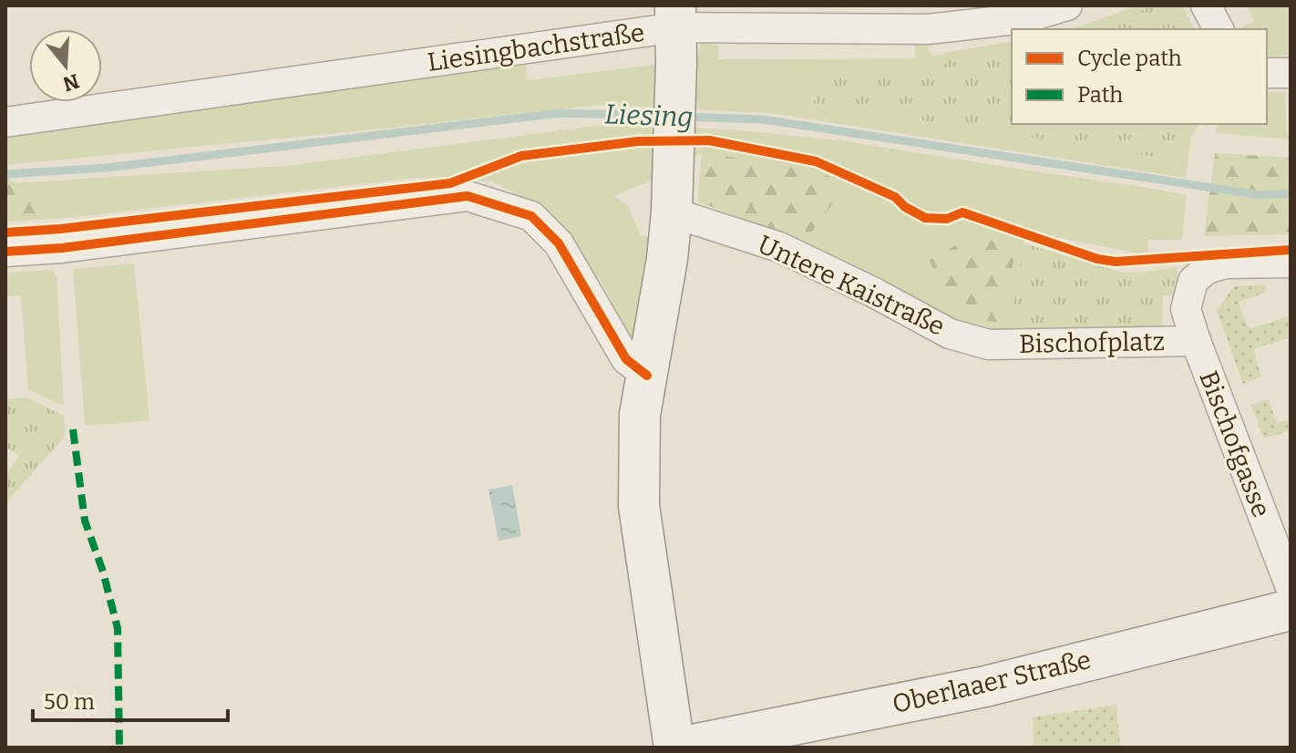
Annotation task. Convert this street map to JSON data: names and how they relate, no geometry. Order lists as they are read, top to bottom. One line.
{"streets":{"main road":["Oberlaaer Straße"],"street":["Liesingbachstraße","Untere Kaistraße","Bischofplatz","Bischofgasse"]},"crossings":[["Untere Kaistraße","Bischofplatz"],["Bischofplatz","Bischofgasse"]],"water":["Liesing"],"legend":["Cycle path","Path"],"scale_bar":"50 m","north":"bottom"}
